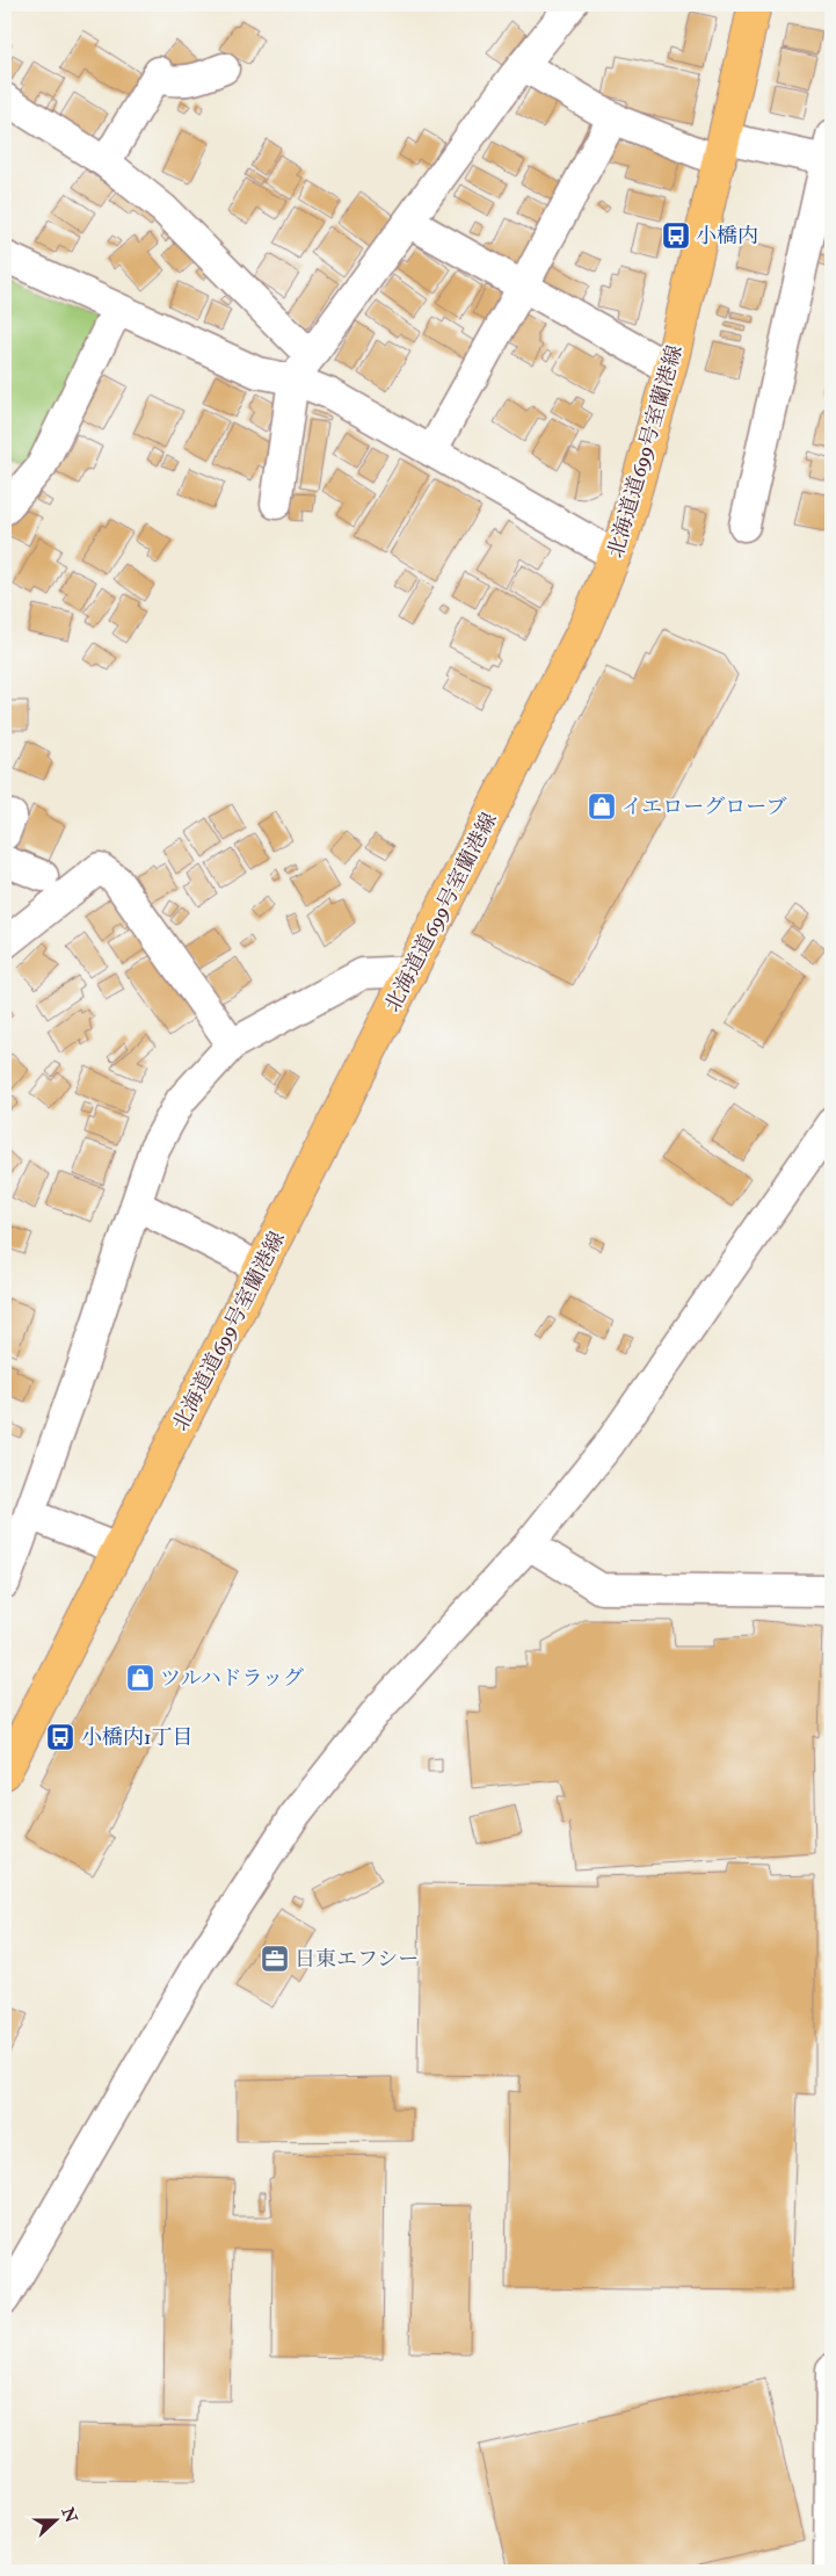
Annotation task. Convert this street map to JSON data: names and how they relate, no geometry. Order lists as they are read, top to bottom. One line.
{"streets":{"main road":["北海道道699号室蘭港線"]},"places":{"bus stop":["小橋内","小橋内1丁目"],"shop":["イエローグローブ","ツルハドラッグ"],"office":["日東エフシー"]},"north":"right"}
